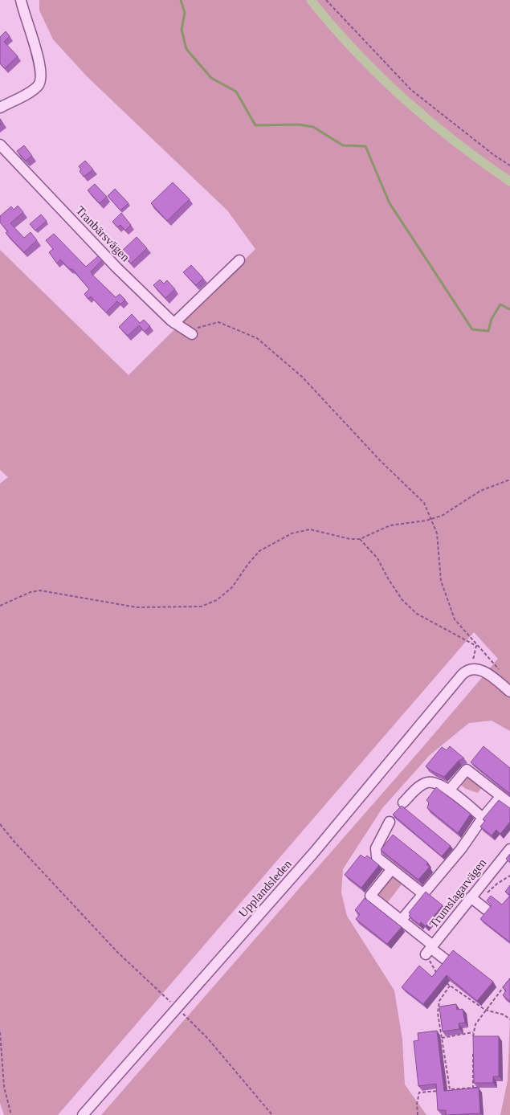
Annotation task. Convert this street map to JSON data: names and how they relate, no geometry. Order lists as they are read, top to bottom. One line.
{"streets":{"street":["Tranbärsvägen","Upplandsleden","Trumslagarvägen"]}}
